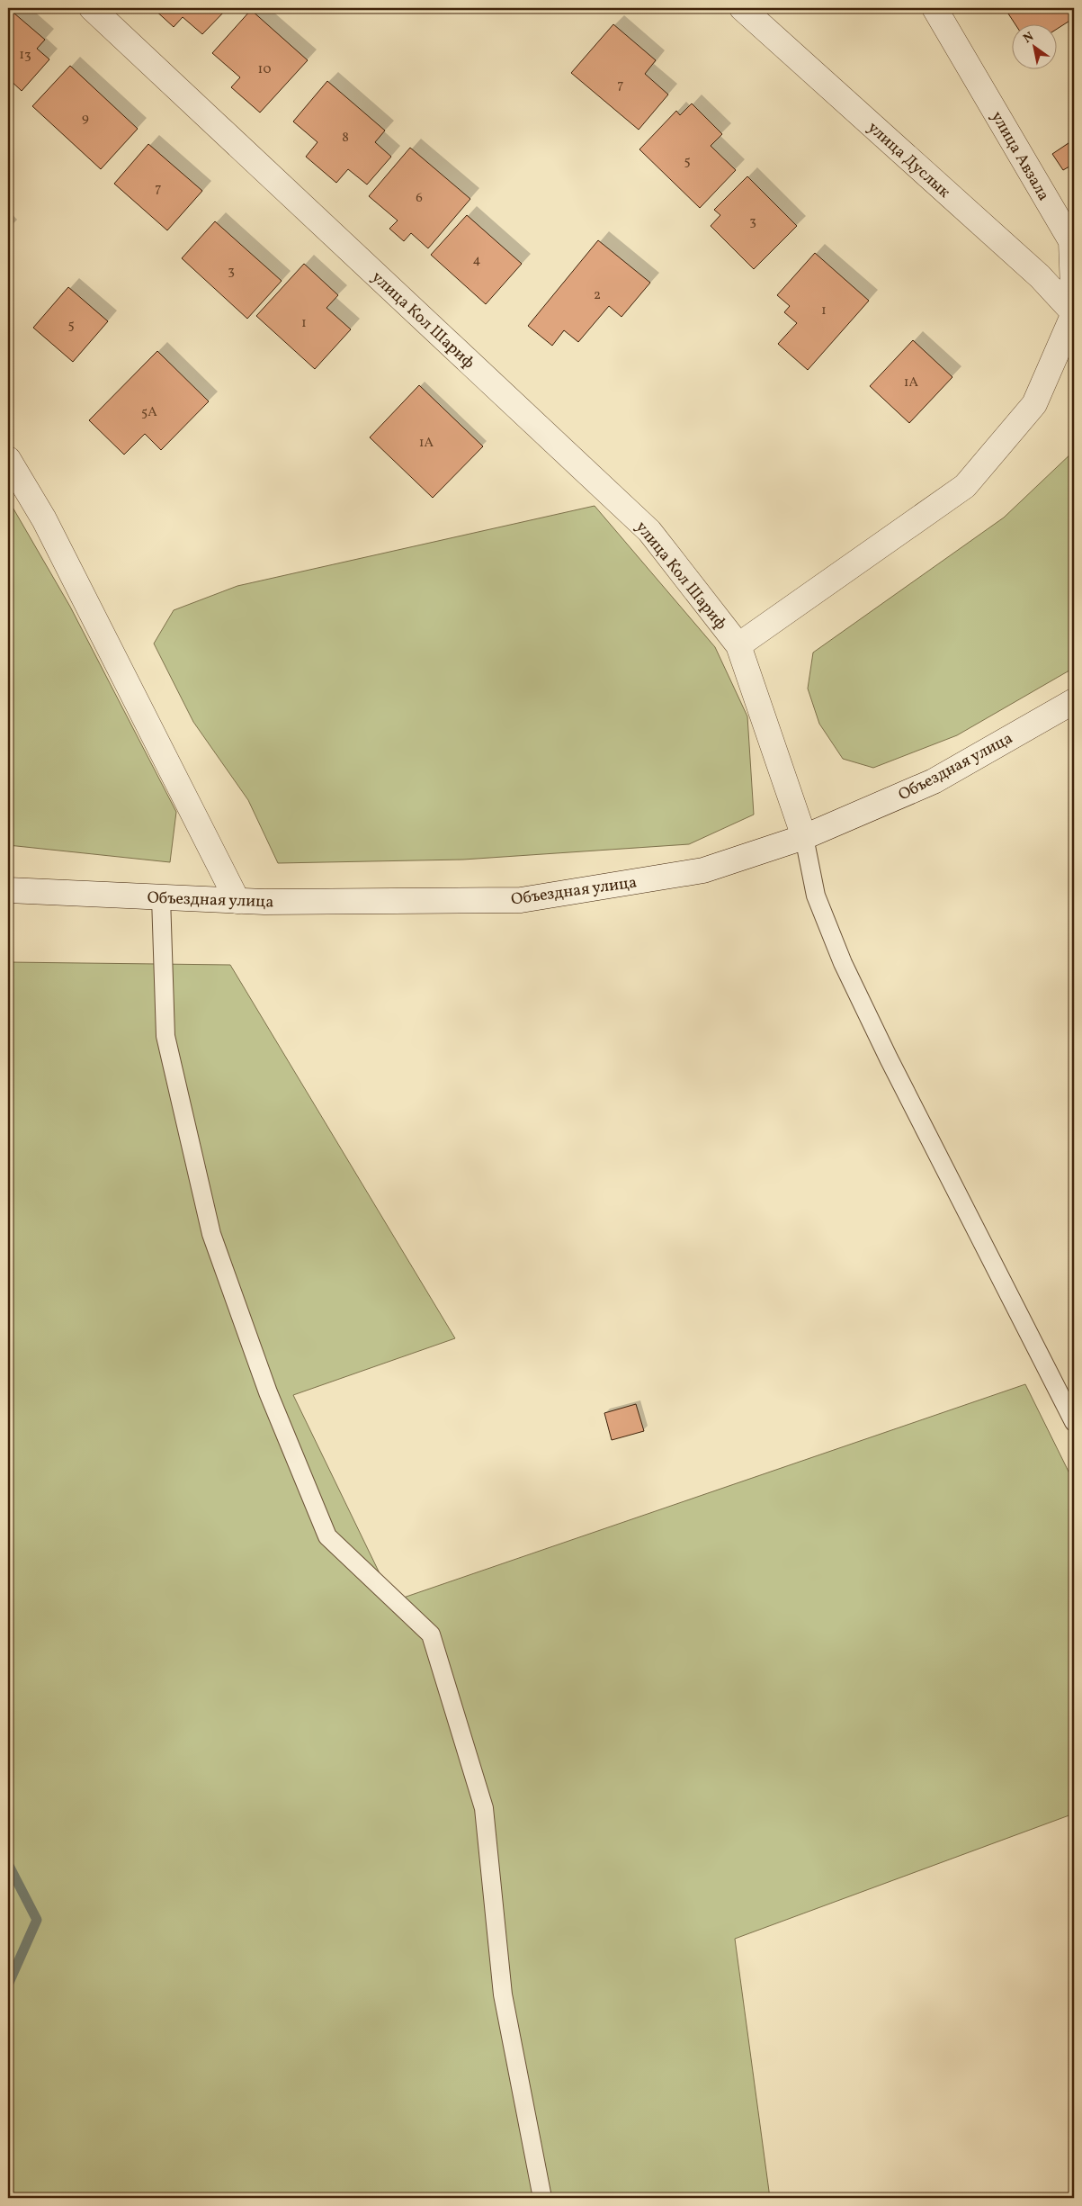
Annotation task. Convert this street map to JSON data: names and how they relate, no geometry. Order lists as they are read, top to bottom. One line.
{"streets":{"street":["улица Авзала","улица Дуслык","улица Кол Шариф","Объездная улица"]},"crossings":[["улица Авзала","улица Дуслык"],["улица Кол Шариф","Объездная улица"]],"house_numbers":["13","10","7","9","8","5","7","6","3","4","3","2","1","1","5","1А","5А","1А"],"north":"top left"}
